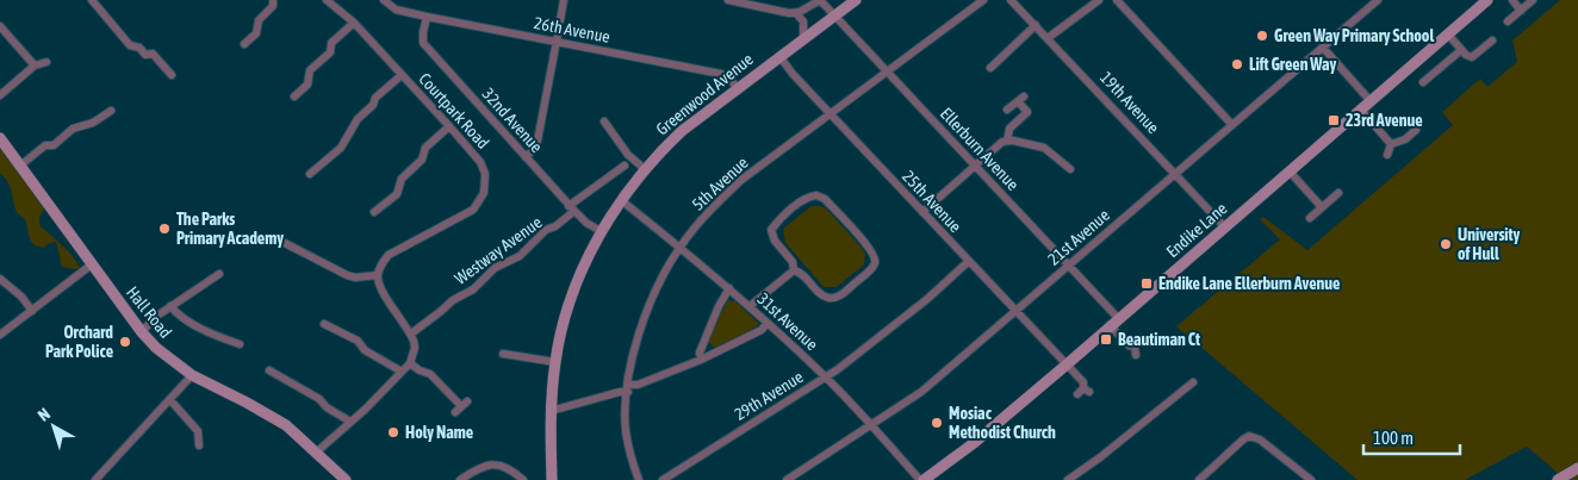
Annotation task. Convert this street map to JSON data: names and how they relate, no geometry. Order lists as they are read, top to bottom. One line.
{"streets":{"street":["26th Avenue","Greenwood Avenue","19th Avenue","Courtpark Road","32nd Avenue","Ellerburn Avenue","5th Avenue","25th Avenue","Endike Lane","21st Avenue","Westway Avenue","Hall Road","31st Avenue","29th Avenue"]},"crossings":[["26th Avenue","Greenwood Avenue"],["26th Avenue","32nd Avenue"],["Greenwood Avenue","32nd Avenue"],["Greenwood Avenue","Ellerburn Avenue"],["Greenwood Avenue","25th Avenue"],["Greenwood Avenue","31st Avenue"],["19th Avenue","Endike Lane"],["19th Avenue","21st Avenue"],["32nd Avenue","Westway Avenue"],["Ellerburn Avenue","5th Avenue"],["Ellerburn Avenue","Endike Lane"],["Ellerburn Avenue","21st Avenue"],["5th Avenue","25th Avenue"],["5th Avenue","31st Avenue"],["25th Avenue","Endike Lane"],["25th Avenue","21st Avenue"],["25th Avenue","29th Avenue"],["Endike Lane","31st Avenue"],["21st Avenue","31st Avenue"],["31st Avenue","29th Avenue"]],"places":{"other":["Green Way Primary School","Lift Green Way","The Parks Primary Academy","University of Hull","Orchard Park Police","Mosiac Methodist Church","Holy Name"],"transit":["23rd Avenue","Endike Lane Ellerburn Avenue","Beautiman Ct"]},"scale_bar":"100 m","north":"top left"}
